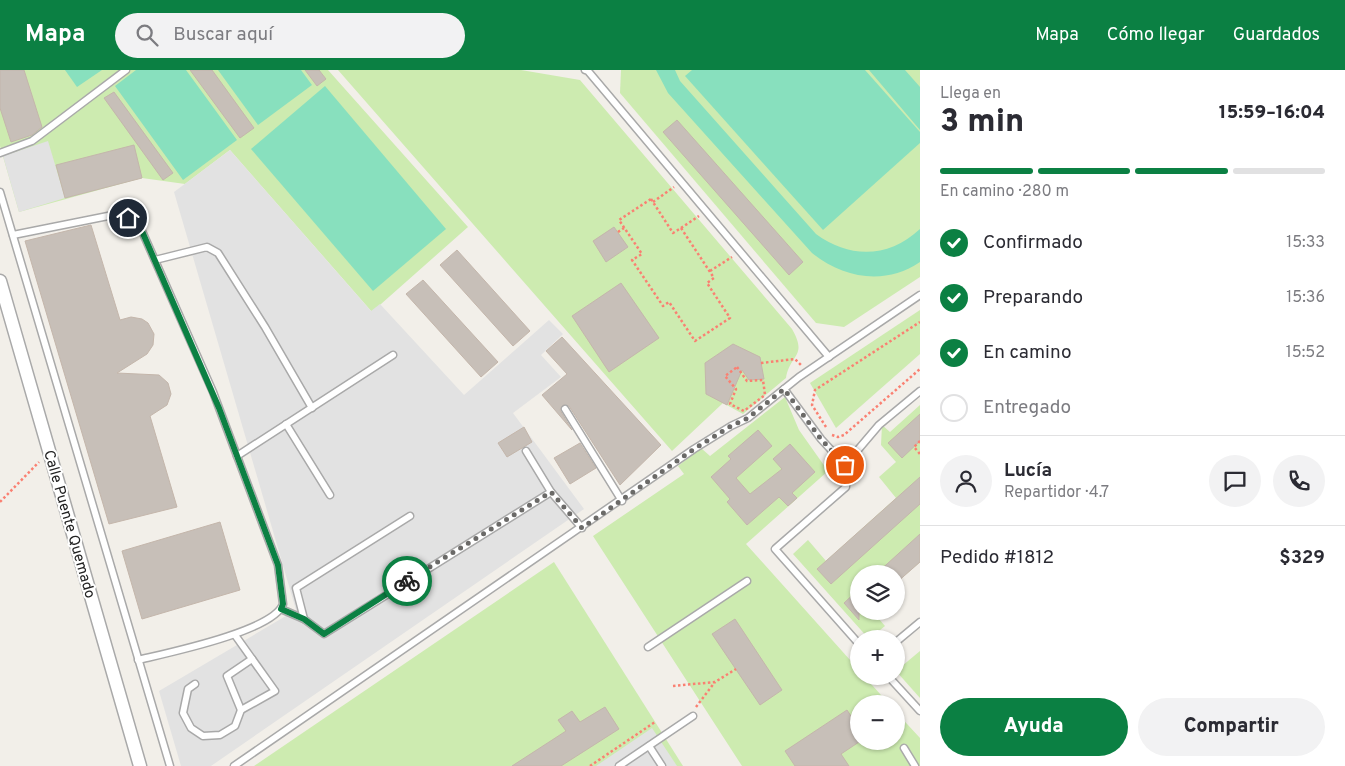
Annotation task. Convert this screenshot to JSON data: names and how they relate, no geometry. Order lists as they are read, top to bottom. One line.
{"streets":{"street":["Calle Puente Quemado"]},"page":{"header":"Mapa","search":"Buscar aquí","nav":["Mapa","Cómo llegar","Guardados"],"heading":["3 min","Llega en","15:59–16:04"],"panel":["Lucía","Repartidor · 4.7","Pedido #1812","$329"],"bar":"En camino · 280 m","list":[["Confirmado","15:33"],["Preparando","15:36"],["En camino","15:52"],"Entregado"],"map_buttons":["+","−"],"buttons":["Ayuda","Compartir"]}}
